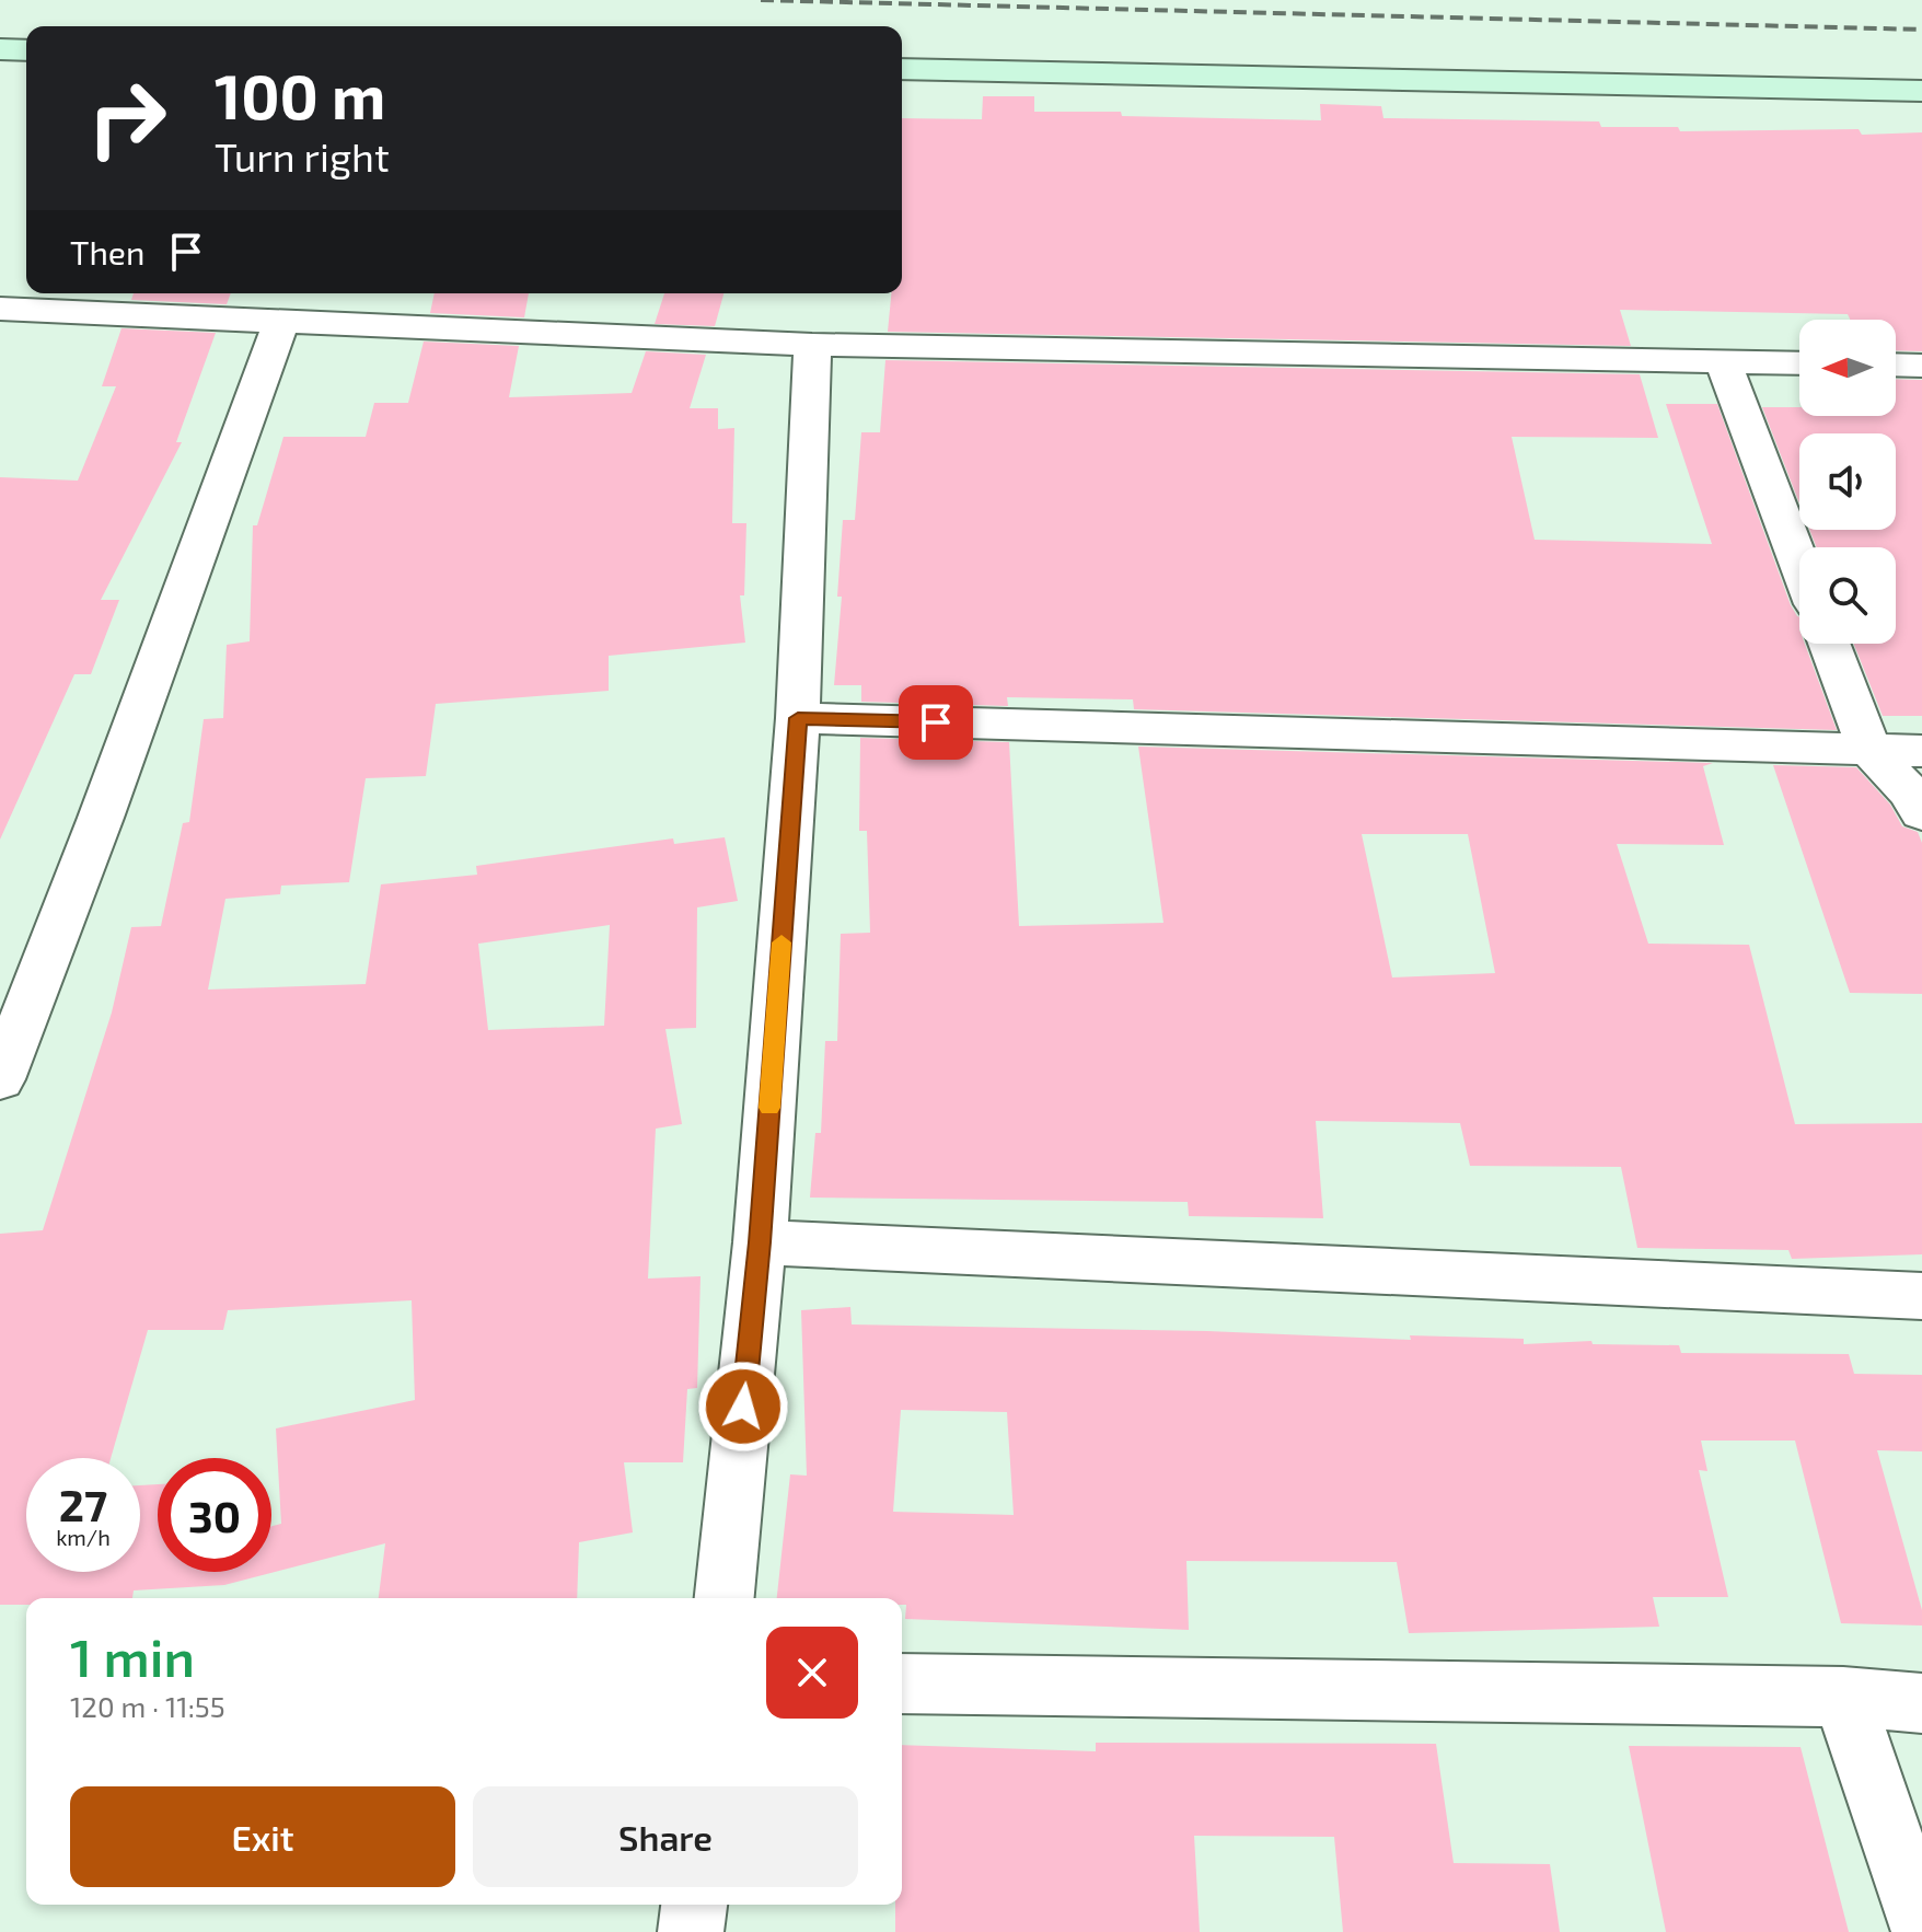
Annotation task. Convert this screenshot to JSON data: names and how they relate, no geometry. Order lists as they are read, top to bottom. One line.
{"north":"left","page":{"turn":["100 m","Turn right"],"then":"Then","speed":"27 km/h","limit":"30","heading":["1 min","120 m · 11:55"],"buttons":["Exit","Share"]}}
